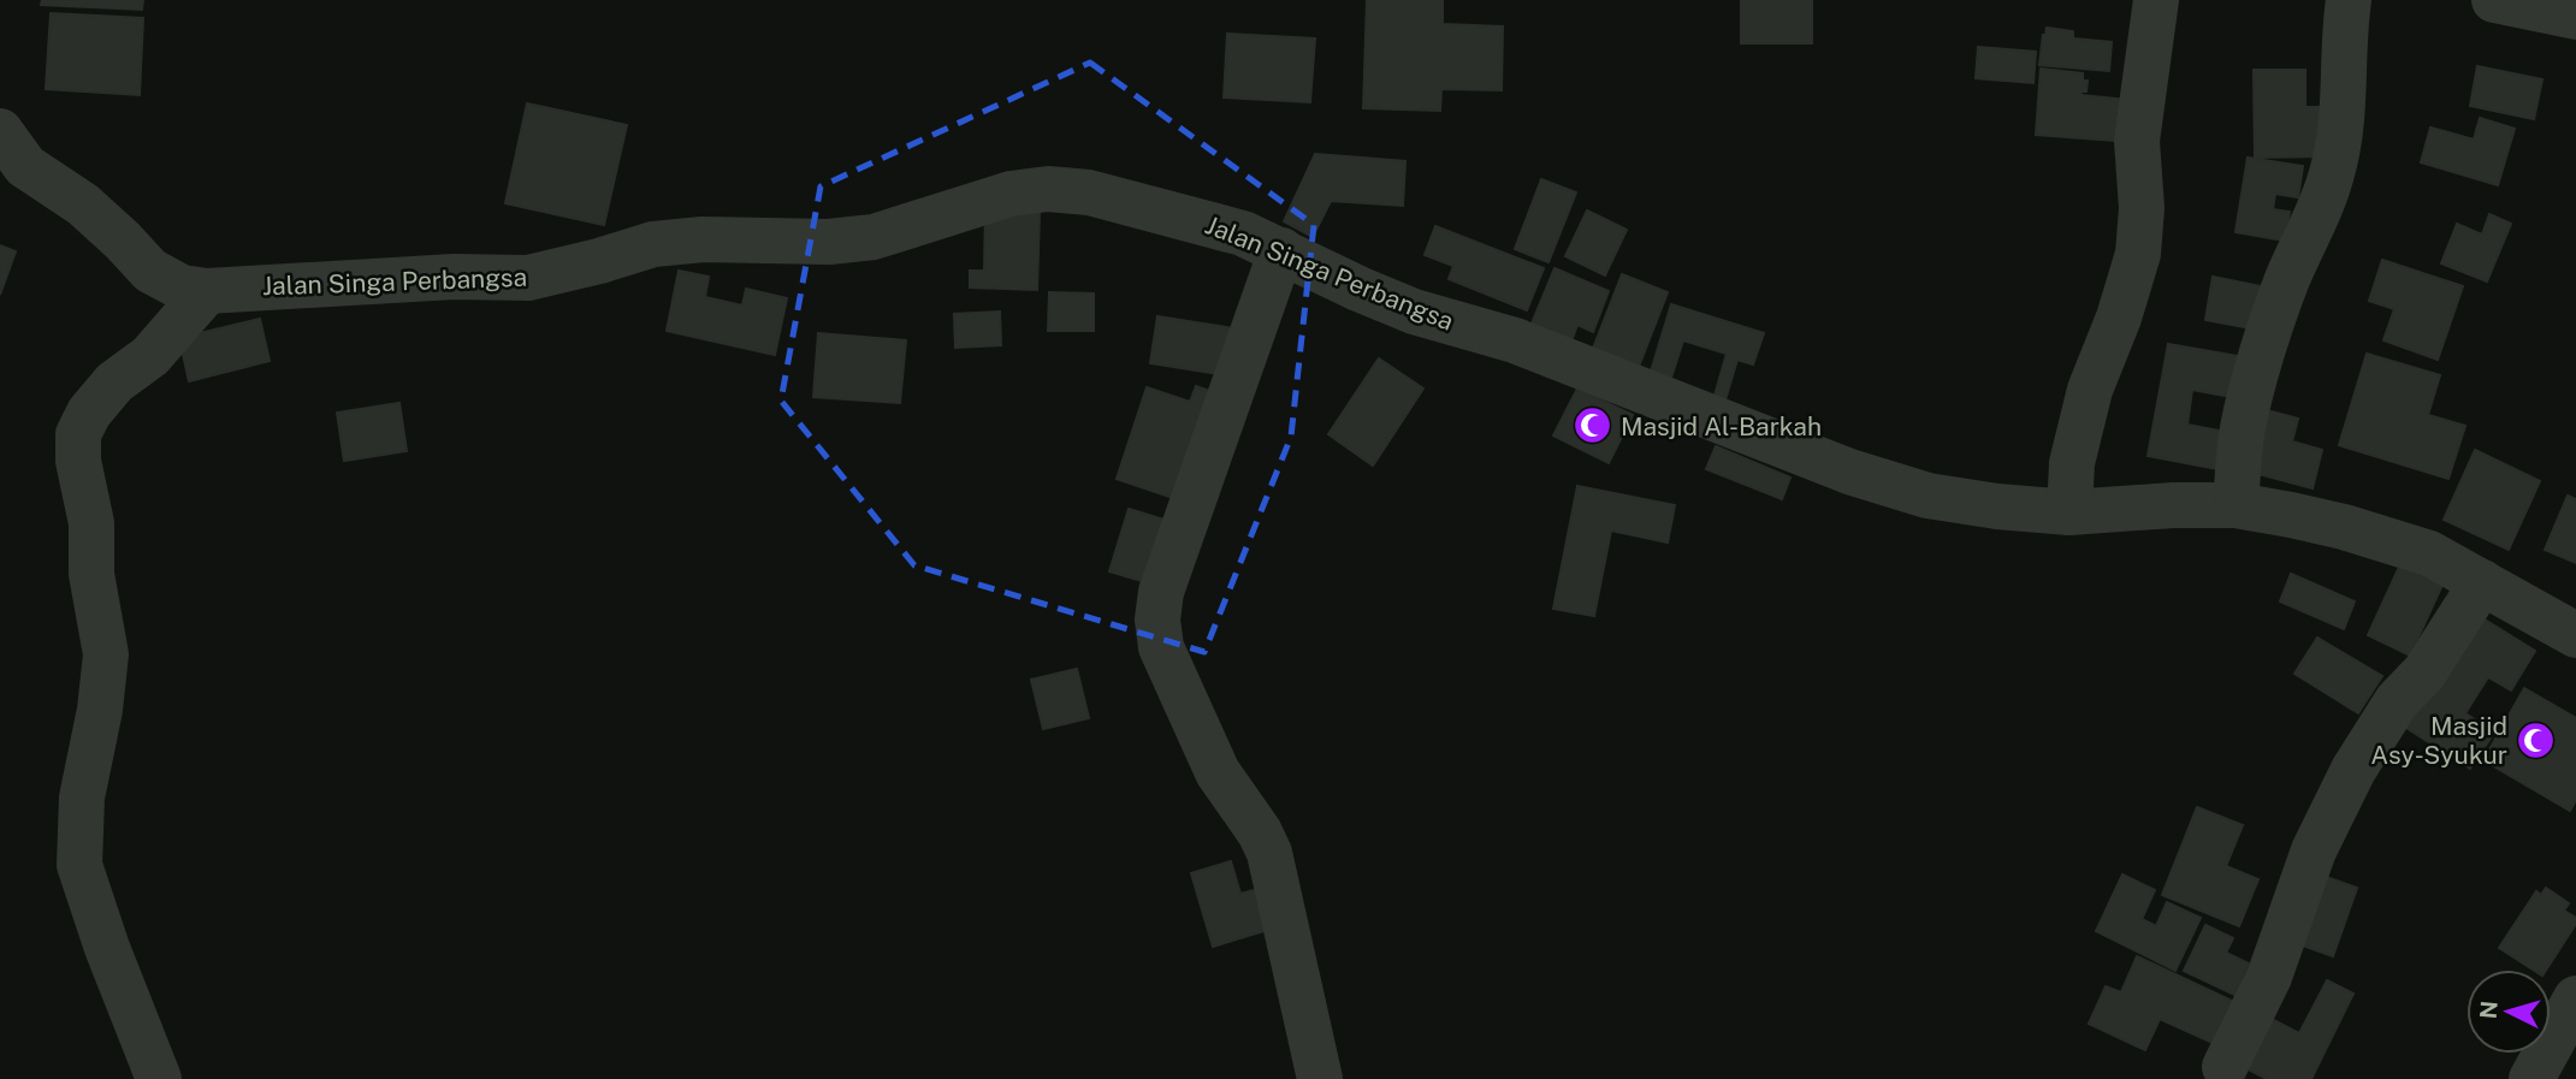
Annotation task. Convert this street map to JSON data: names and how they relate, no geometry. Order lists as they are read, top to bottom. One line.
{"streets":{"street":["Jalan Singa Perbangsa"]},"places":{"mosque":["Masjid Al-Barkah","Masjid Asy-Syukur"]},"north":"left"}
